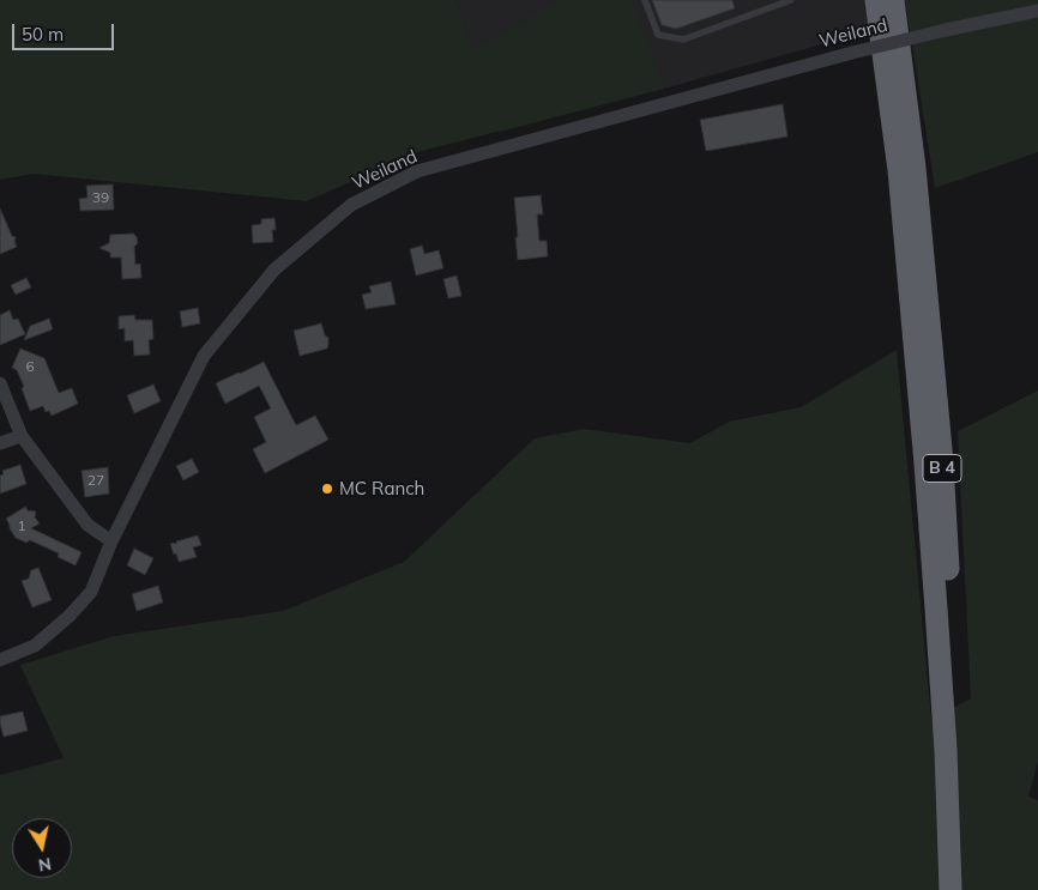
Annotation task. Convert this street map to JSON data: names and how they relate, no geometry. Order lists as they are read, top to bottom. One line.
{"streets":{"highway":["B 4"],"street":["Weiland"]},"places":["MC Ranch"],"house_numbers":["39","6","27","1"],"scale_bar":"50 m","north":"bottom"}
